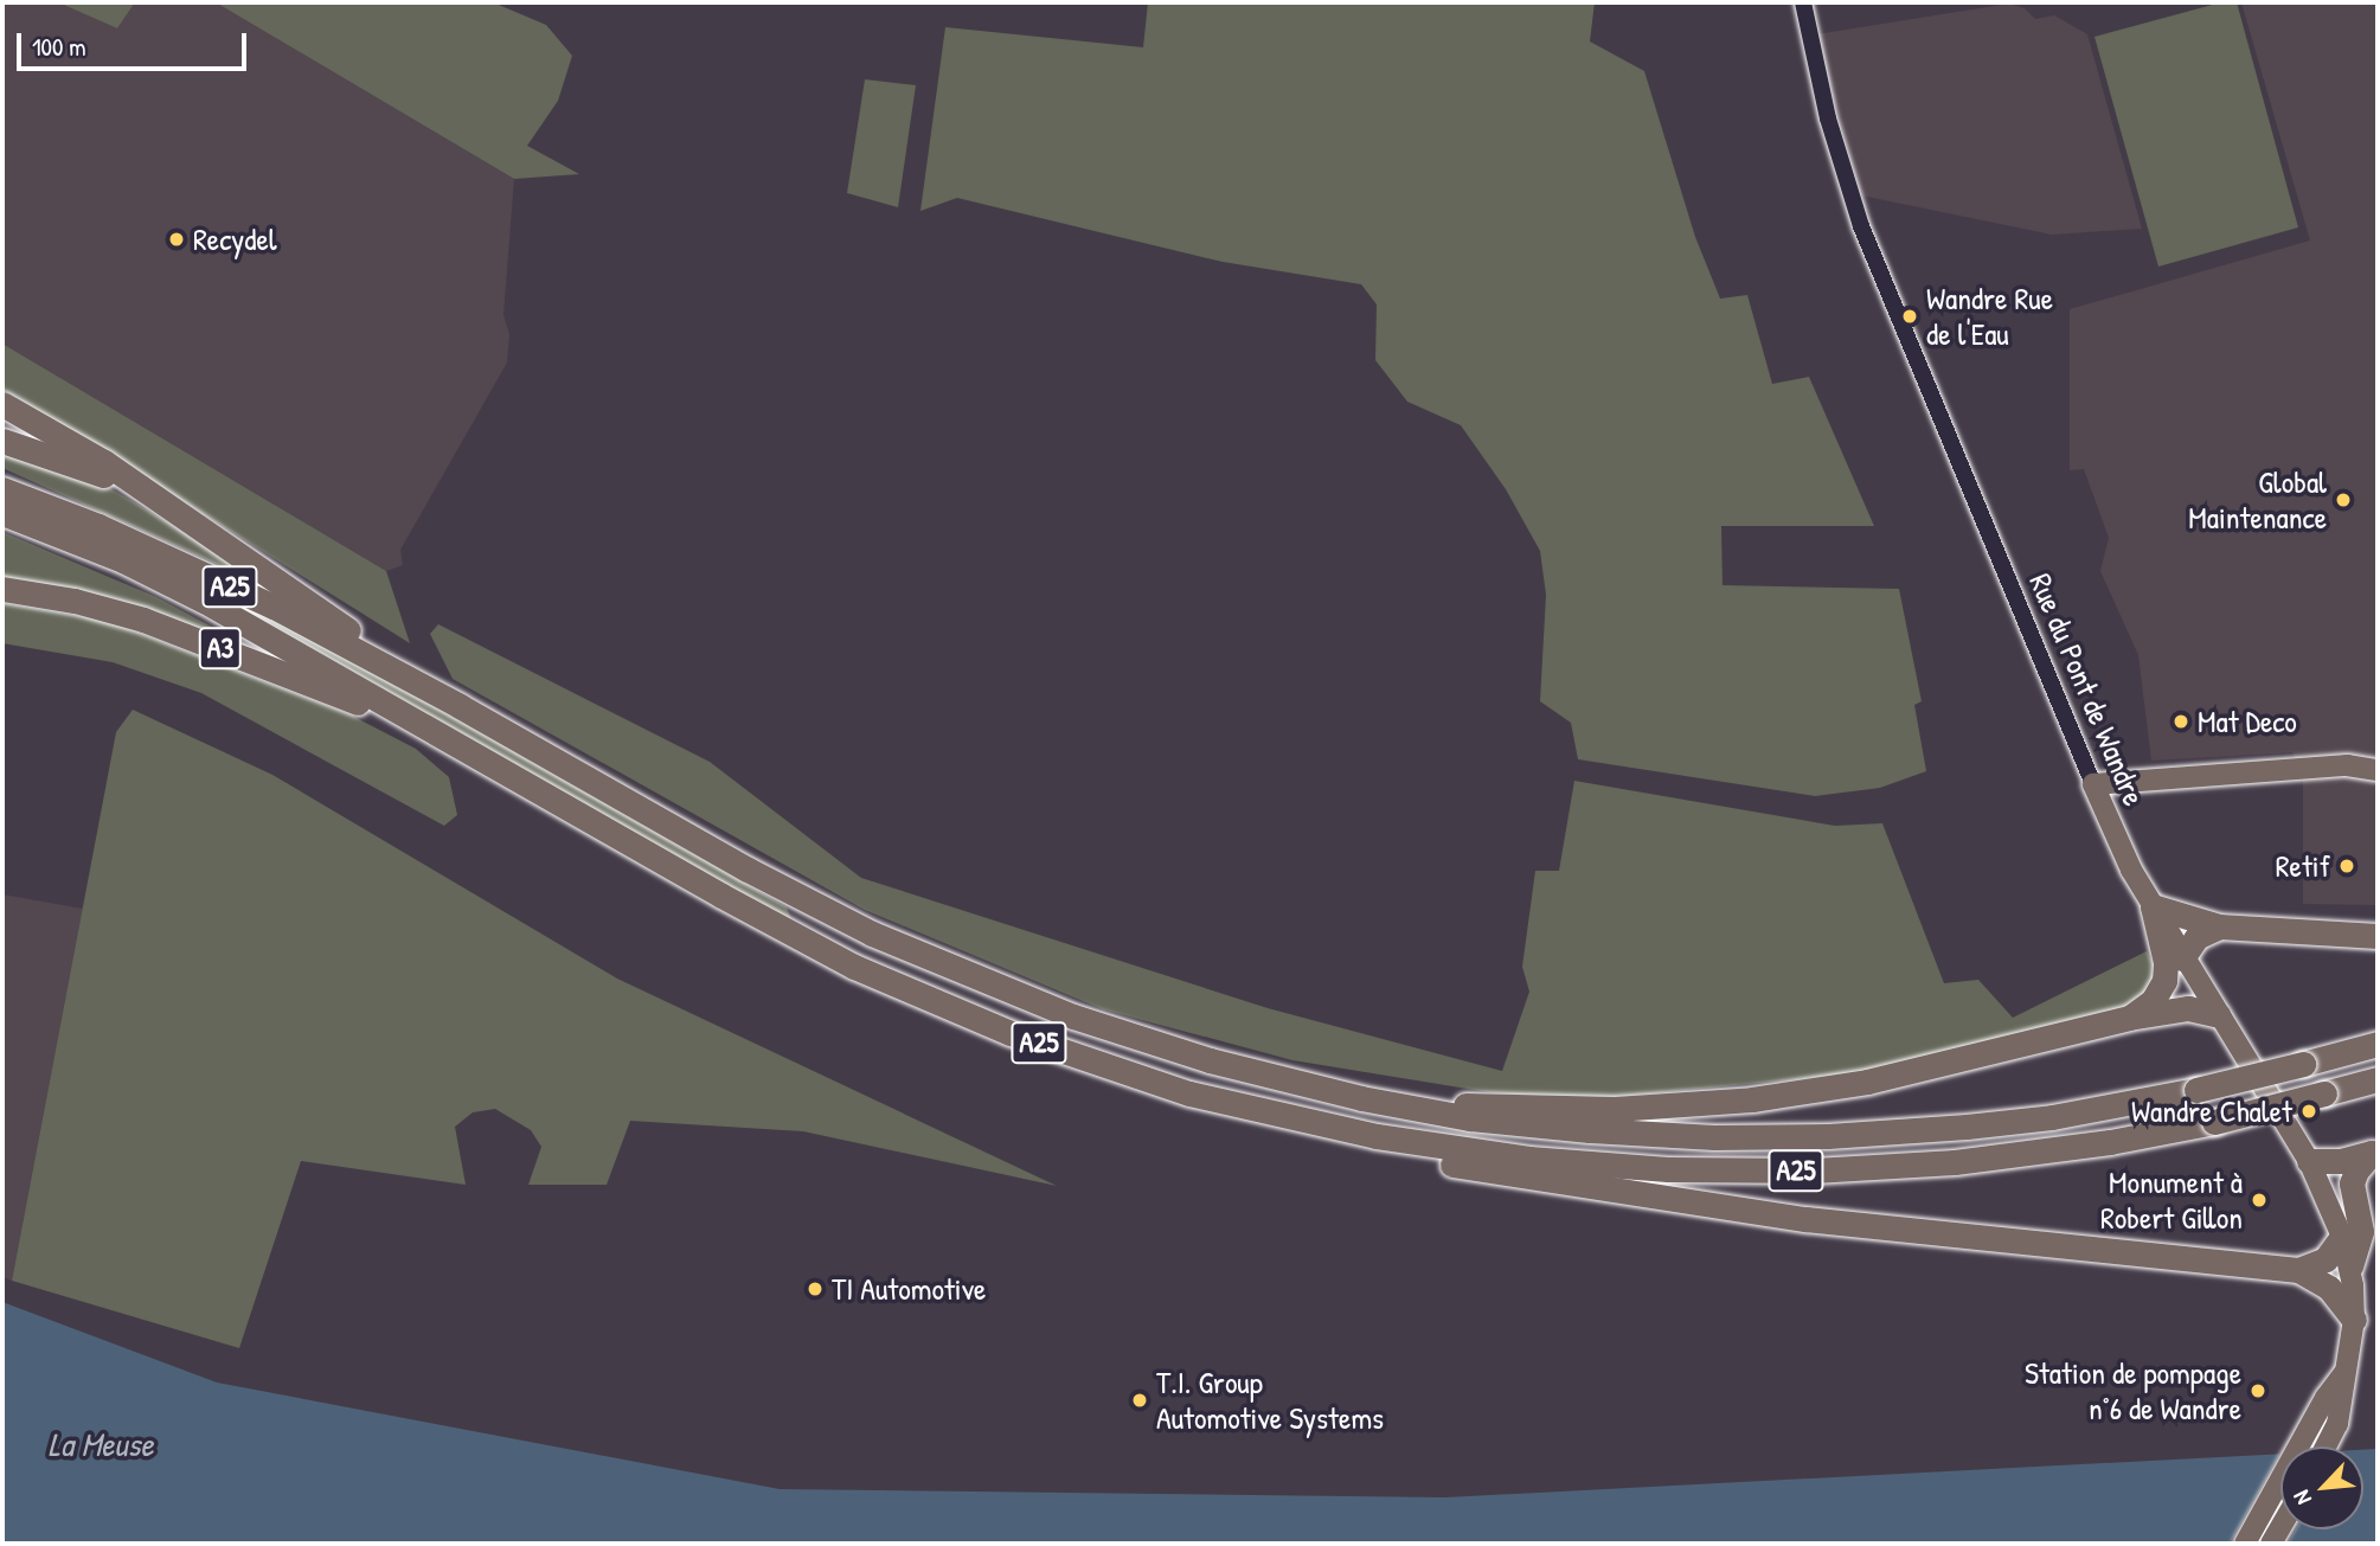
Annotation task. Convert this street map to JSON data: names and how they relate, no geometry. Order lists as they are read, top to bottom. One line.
{"streets":{"highway":["A25","A3"],"main road":["Rue du Pont de Wandre"]},"crossings":[["A25","A3"],["A25","Rue du Pont de Wandre"]],"water":["La Meuse"],"places":["Recydel","Wandre Rue de l'Eau","Global Maintenance","Mat Deco","Retif","Wandre Chalet","Monument à Robert Gillon","TI Automotive","Station de pompage n°6 de Wandre","T.I. Group Automotive Systems"],"scale_bar":"100 m","north":"bottom left"}
